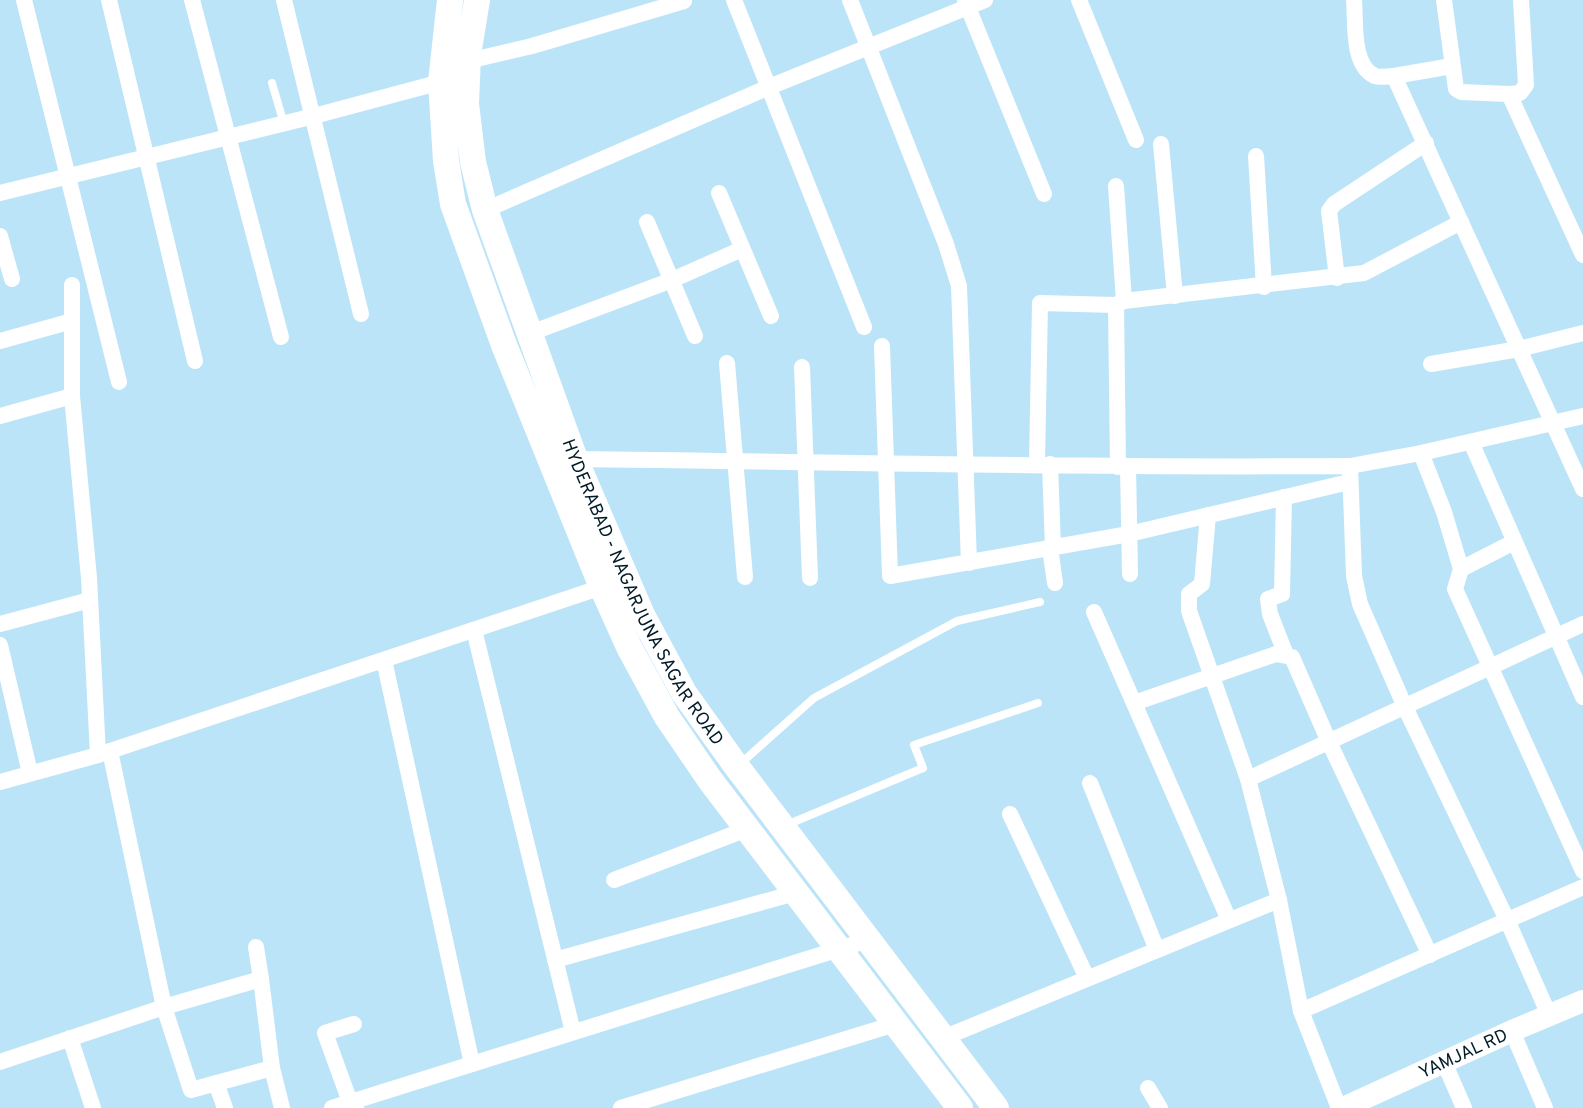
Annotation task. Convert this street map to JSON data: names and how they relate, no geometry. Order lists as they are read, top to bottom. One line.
{"streets":{"main road":["HYDERABAD - NAGARJUNA SAGAR ROAD","YAMJAL RD"]}}
